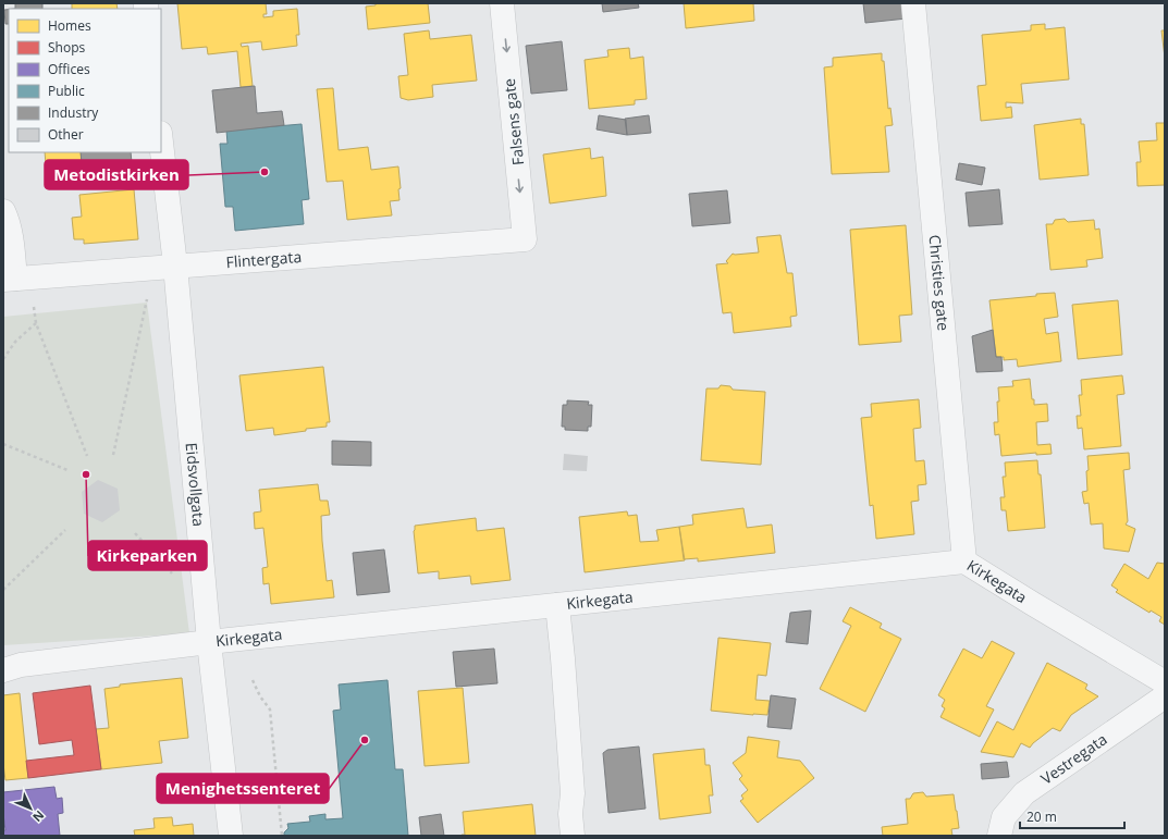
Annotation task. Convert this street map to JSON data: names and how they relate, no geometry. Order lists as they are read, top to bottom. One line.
{"streets":{"street":["Falsens gate","Flintergata","Christies gate","Eidsvollgata","Kirkegata","Vestregata"]},"crossings":[["Falsens gate","Flintergata"],["Flintergata","Eidsvollgata"],["Christies gate","Kirkegata"],["Eidsvollgata","Kirkegata"]],"one_way":["Falsens gate"],"places":["Metodistkirken","Kirkeparken","Menighetssenteret"],"legend":["Homes","Shops","Offices","Public","Industry","Other"],"scale_bar":"20 m","north":"bottom right"}
